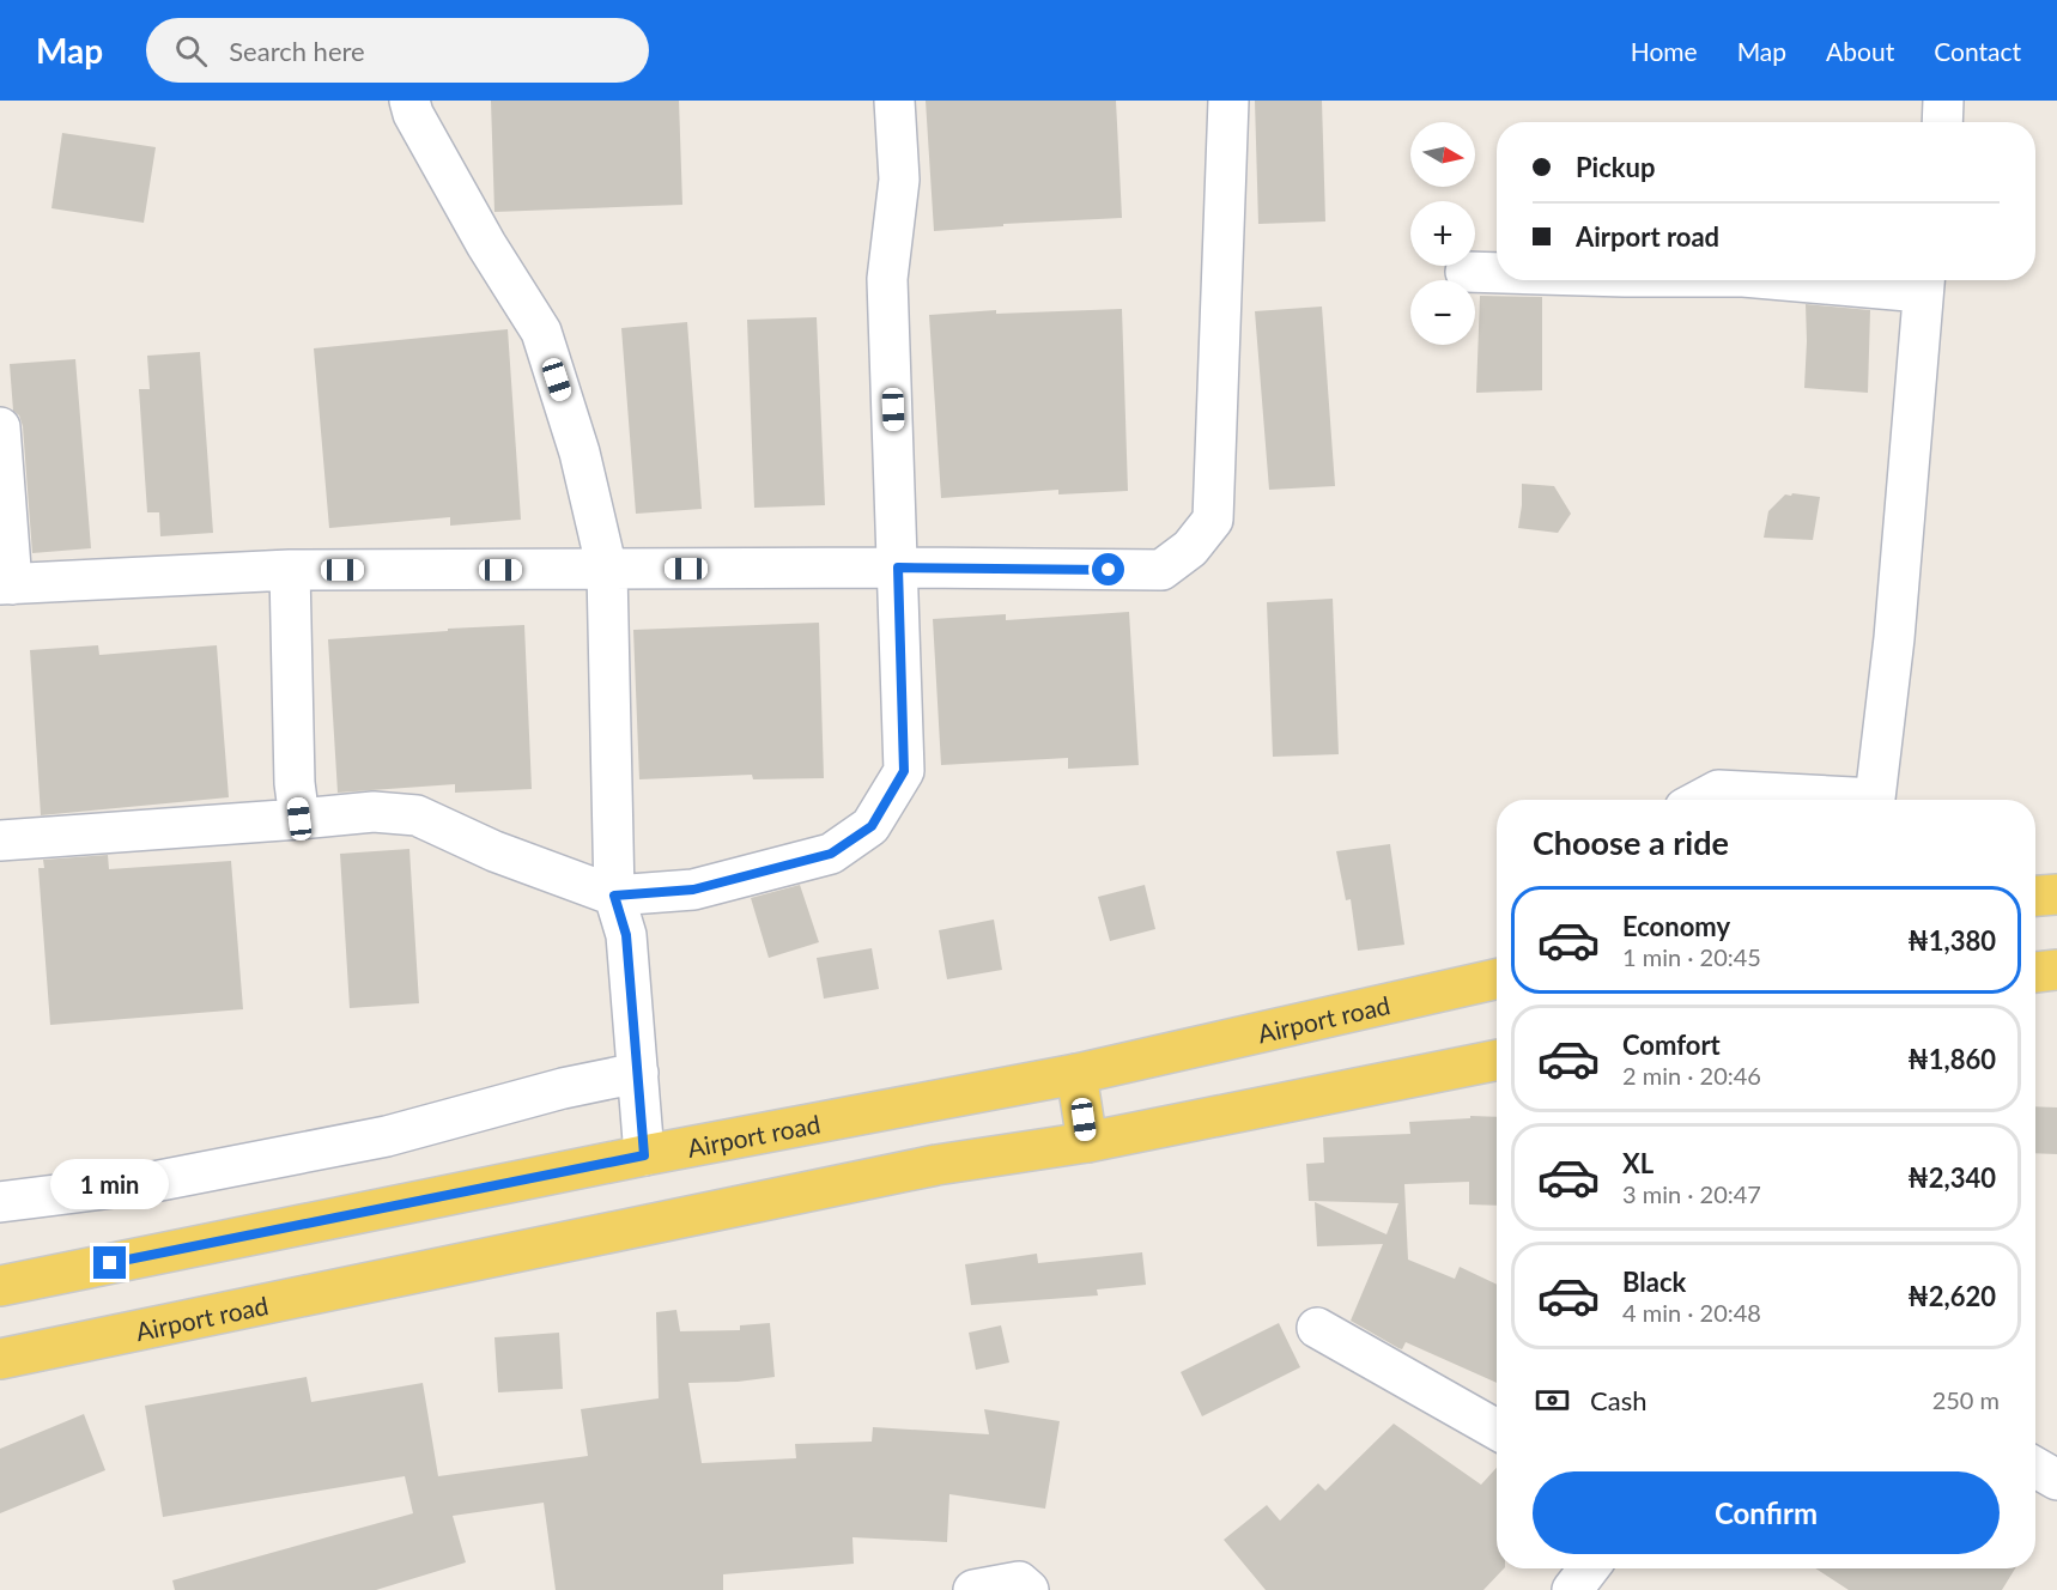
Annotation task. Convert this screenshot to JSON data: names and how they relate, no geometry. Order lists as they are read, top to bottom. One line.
{"streets":{"main road":["Airport road"]},"north":"right","page":{"header":"Map","search":"Search here","nav":["Home","Map","About","Contact"],"map_buttons":["+","−"],"banner":["Pickup","Airport road"],"heading":"Choose a ride","list":[{"name":"Economy","note":"1 min · 20:45","value":"₦1,380"},{"name":"Comfort","note":"2 min · 20:46","value":"₦1,860"},{"name":"XL","note":"3 min · 20:47","value":"₦2,340"},{"name":"Black","note":"4 min · 20:48","value":"₦2,620"}],"bubble":"1 min","pay":["Cash","250 m"],"buttons":"Confirm"}}
